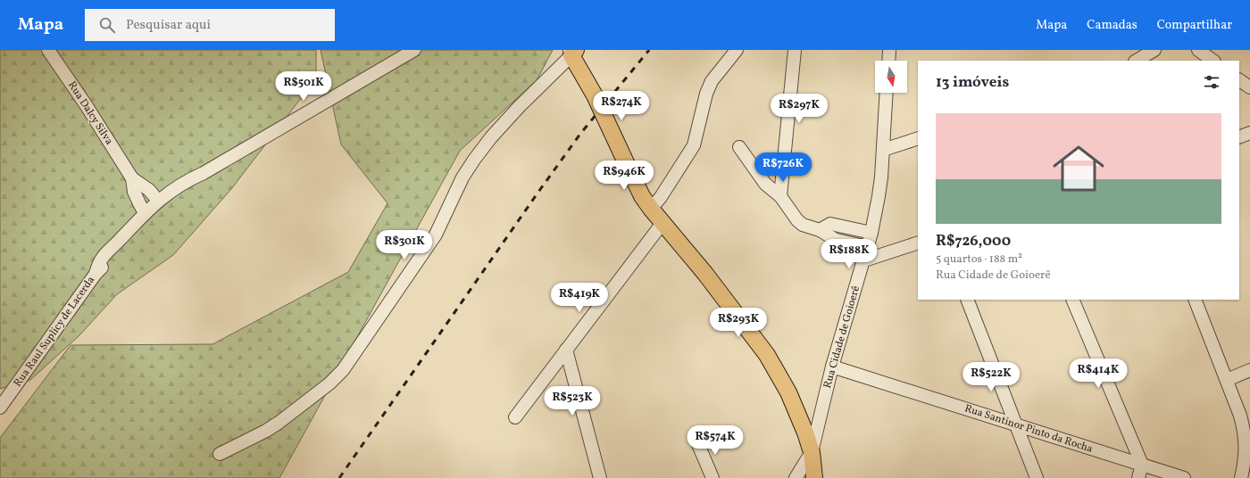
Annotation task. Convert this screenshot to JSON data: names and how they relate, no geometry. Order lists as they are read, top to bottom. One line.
{"streets":{"street":["Rua Dalcy Silva","Rua Raul Suplicy de Lacerda","Rua Cidade de Goioerê","Rua Santinor Pinto da Rocha"]},"crossings":[["Rua Dalcy Silva","Rua Raul Suplicy de Lacerda"],["Rua Cidade de Goioerê","Rua Santinor Pinto da Rocha"]],"north":"bottom","page":{"header":"Mapa","search":"Pesquisar aqui","nav":["Mapa","Camadas","Compartilhar"],"heading":"13 imóveis","price":["R$501K","R$274K","R$297K","R$726K","R$946K","R$301K","R$188K","R$419K","R$293K","R$414K","R$522K","R$523K","R$574K"],"list":[{"name":"R$726,000","note":"5 quartos · 188 m² · Rua Cidade de Goioerê"}]}}
